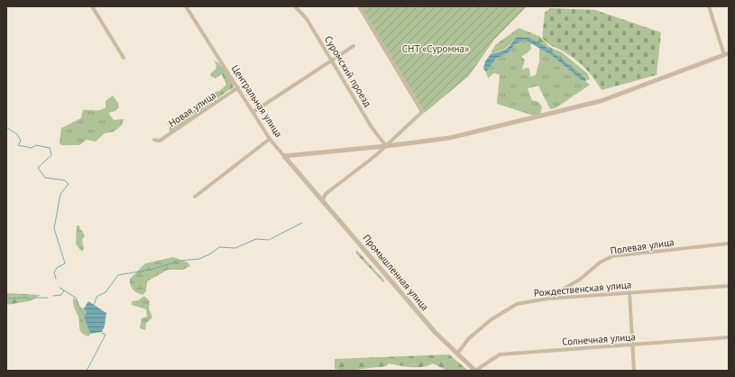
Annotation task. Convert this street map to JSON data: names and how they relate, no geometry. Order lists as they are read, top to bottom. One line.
{"streets":{"street":["Суромский проезд","Центральная улица","Новая улица","Полевая улица","Промышленная улица","Рождественская улица","Солнечная улица"]},"crossings":[["Центральная улица","Новая улица"],["Центральная улица","Промышленная улица"],["Полевая улица","Рождественская улица"],["Промышленная улица","Рождественская улица"],["Промышленная улица","Солнечная улица"]],"parks":["СНТ «Суромна»"]}
